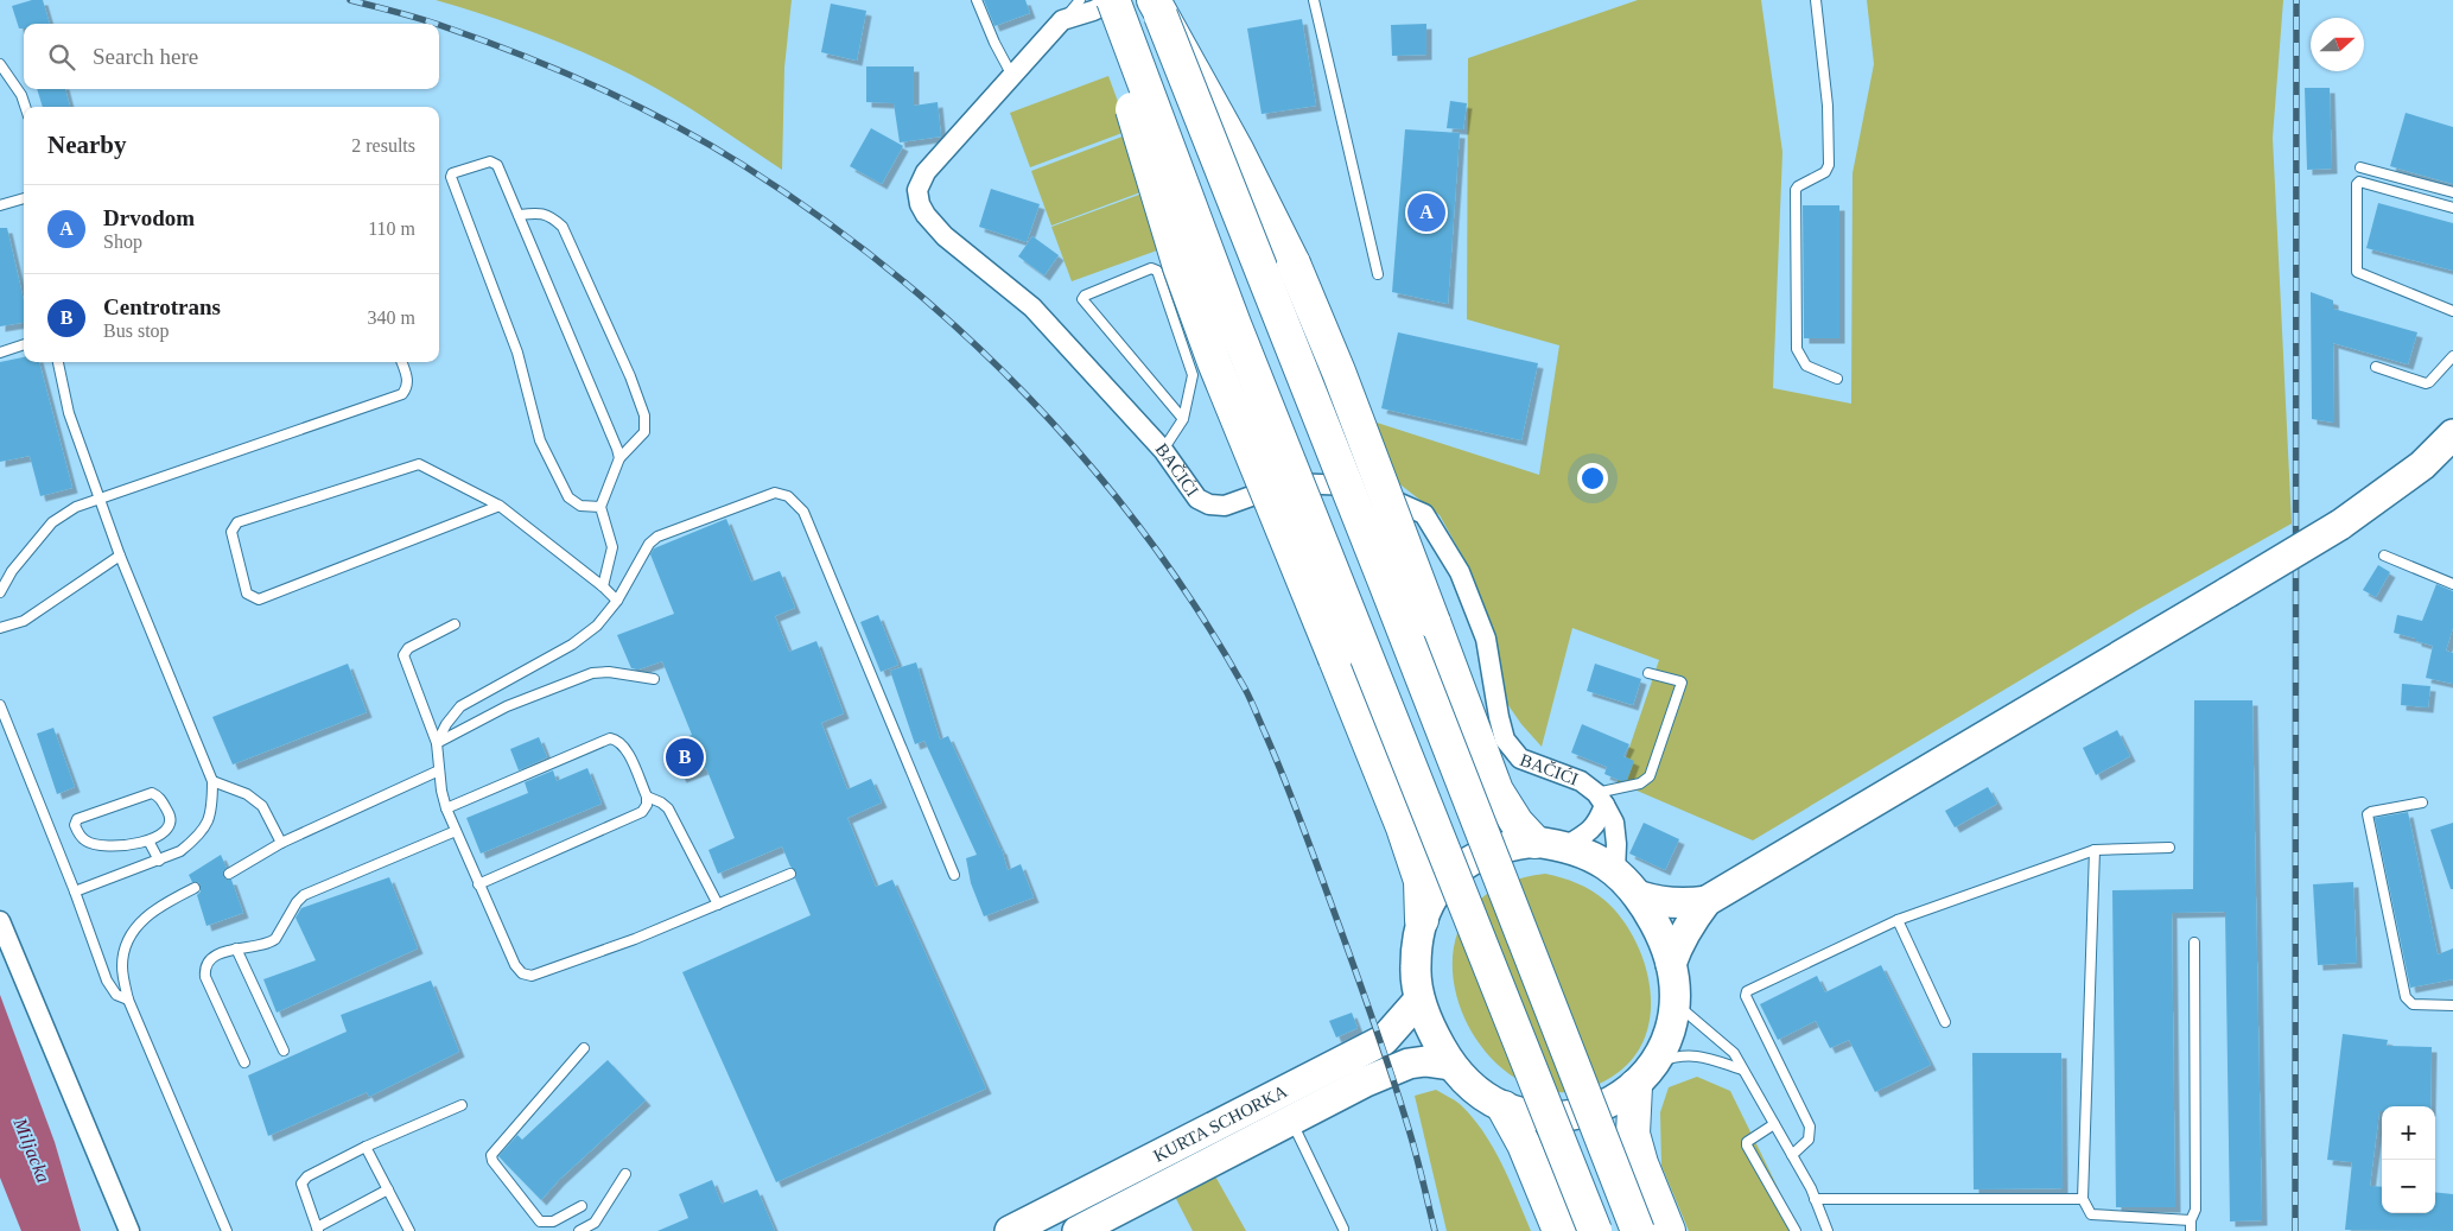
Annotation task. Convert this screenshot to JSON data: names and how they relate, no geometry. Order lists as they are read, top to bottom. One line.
{"streets":{"main road":["KURTA SCHORKA"],"street":["BAČIĆI"]},"water":["Miljacka"],"north":"right","page":{"search":"Search here","heading":["Nearby","2 results"],"list":[{"mark":"A","name":"Drvodom","note":"Shop","value":"110 m"},{"mark":"B","name":"Centrotrans","note":"Bus stop","value":"340 m"}],"pins":["A","B"],"map_buttons":["+","−"]}}
